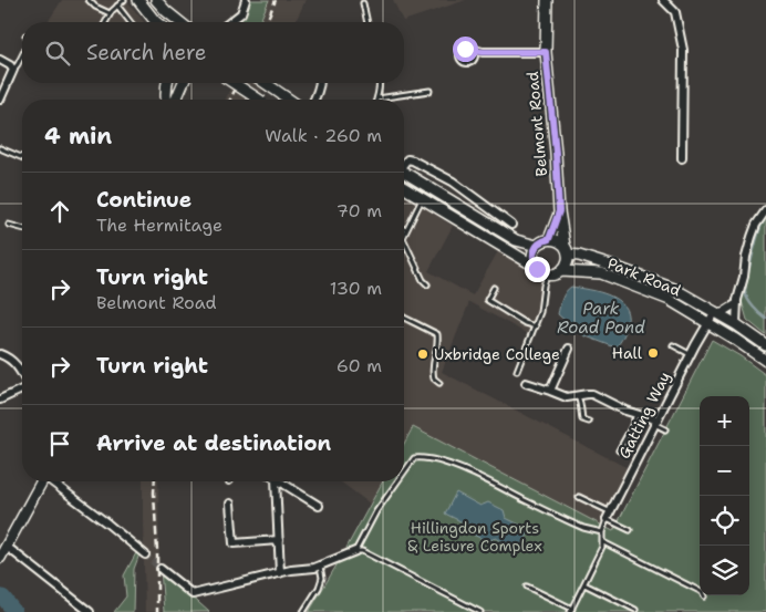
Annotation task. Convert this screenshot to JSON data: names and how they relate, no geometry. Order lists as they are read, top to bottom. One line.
{"streets":{"main road":["Belmont Road","Park Road"],"street":["Gatting Way"]},"crossings":[["Belmont Road","Park Road"],["Park Road","Gatting Way"]],"water":["Park Road Pond"],"parks":["Hillingdon Sports & Leisure Complex"],"places":["Hall","Uxbridge College"],"page":{"search":"Search here","heading":["4 min","Walk · 260 m"],"list":[["Continue","The Hermitage","70 m"],["Turn right","Belmont Road","130 m"],["Turn right","60 m"],"Arrive at destination"],"map_buttons":["+","−"]}}
